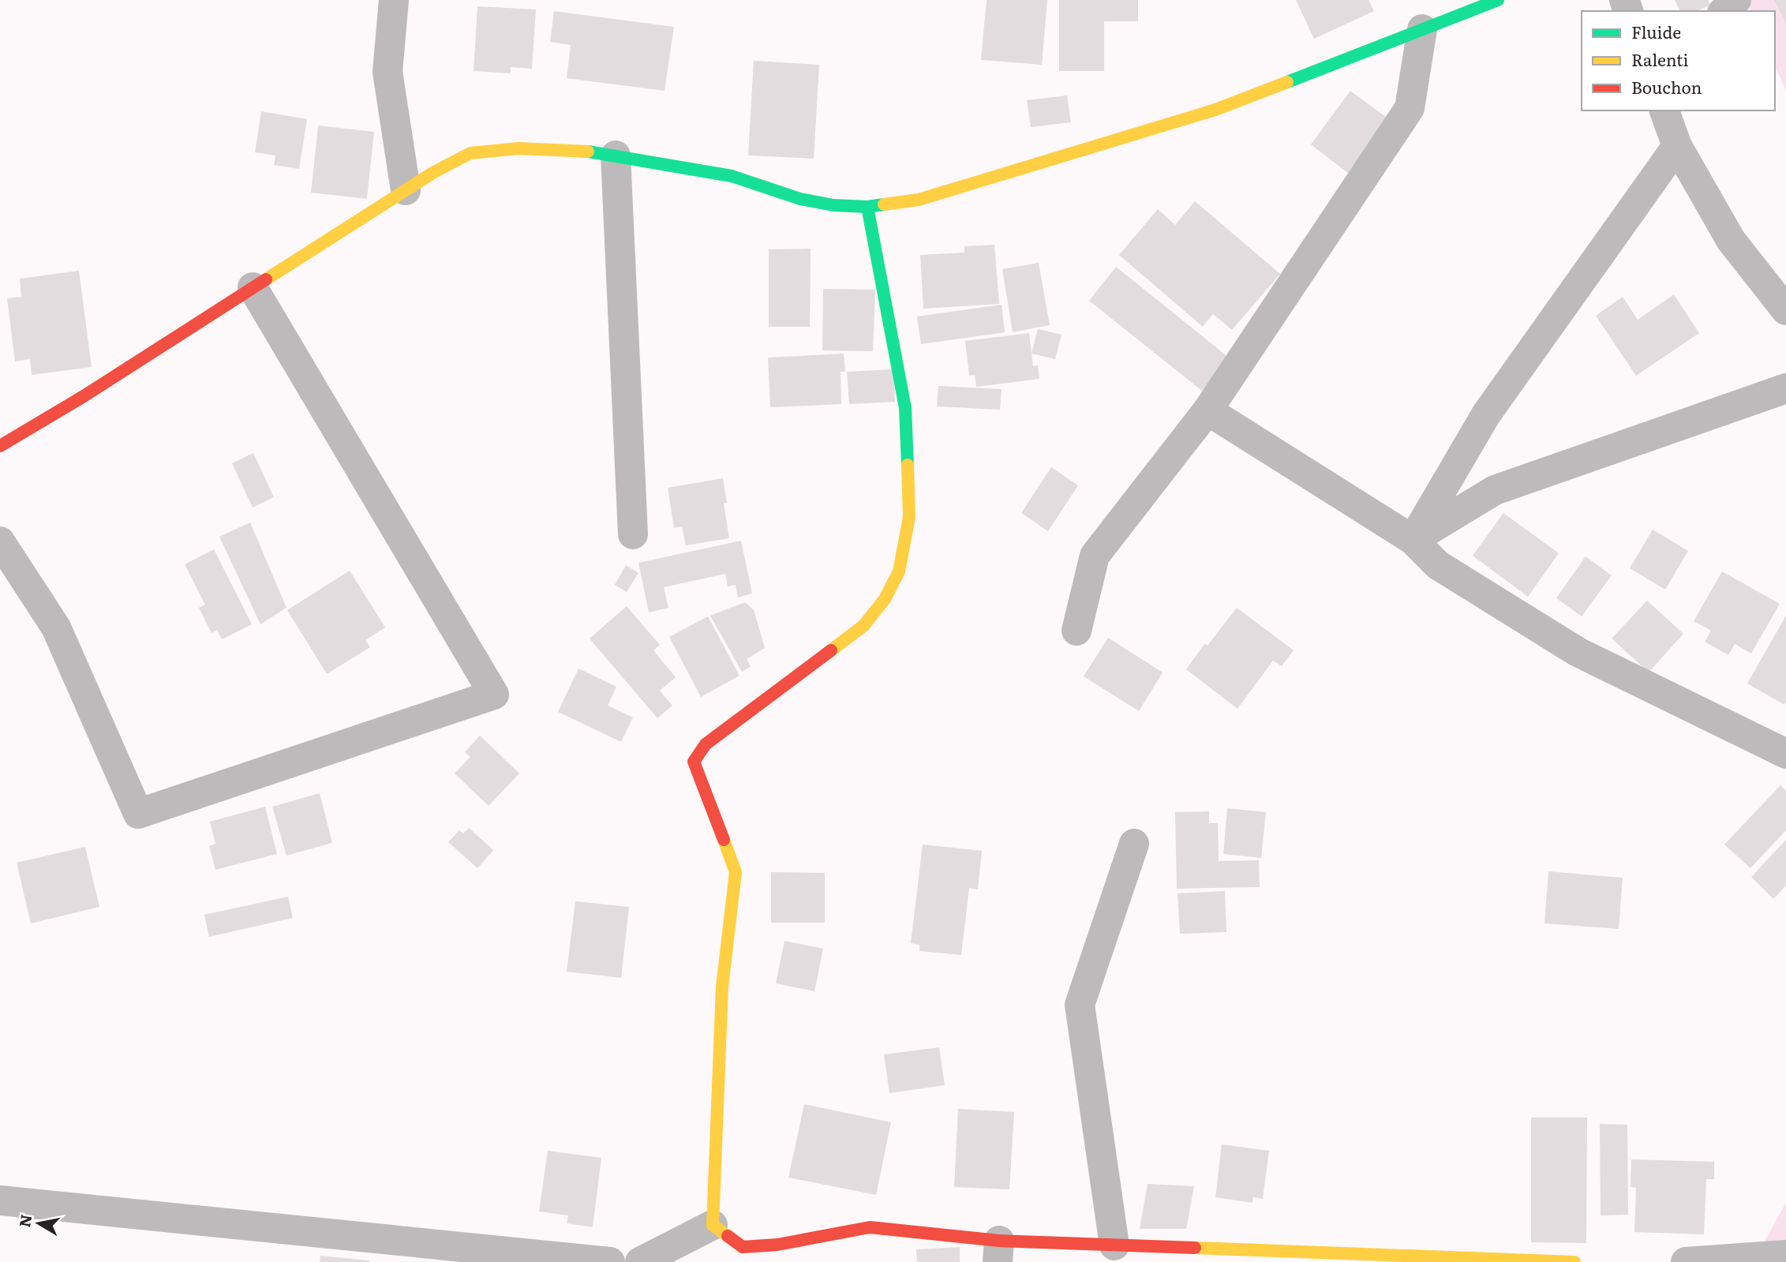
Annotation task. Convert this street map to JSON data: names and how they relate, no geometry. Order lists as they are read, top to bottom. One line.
{"legend":["Fluide","Ralenti","Bouchon"],"north":"left"}
